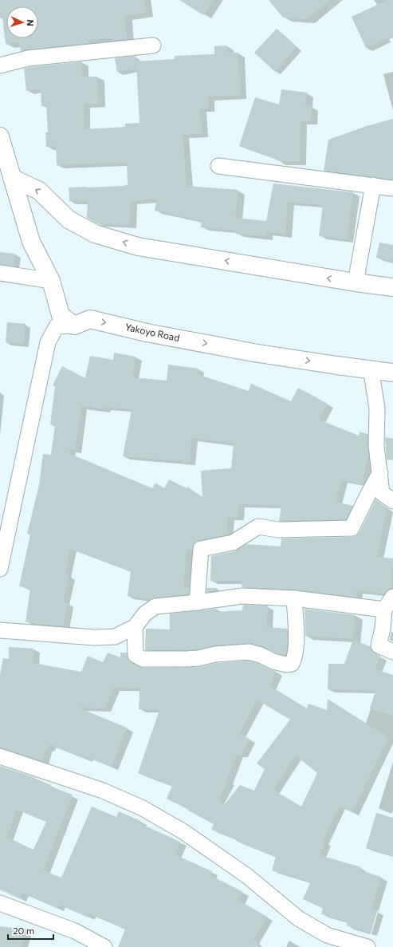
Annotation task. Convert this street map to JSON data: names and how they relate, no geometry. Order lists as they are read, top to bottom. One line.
{"streets":{"main road":["Yakoyo Road"]},"scale_bar":"20 m","north":"right"}
